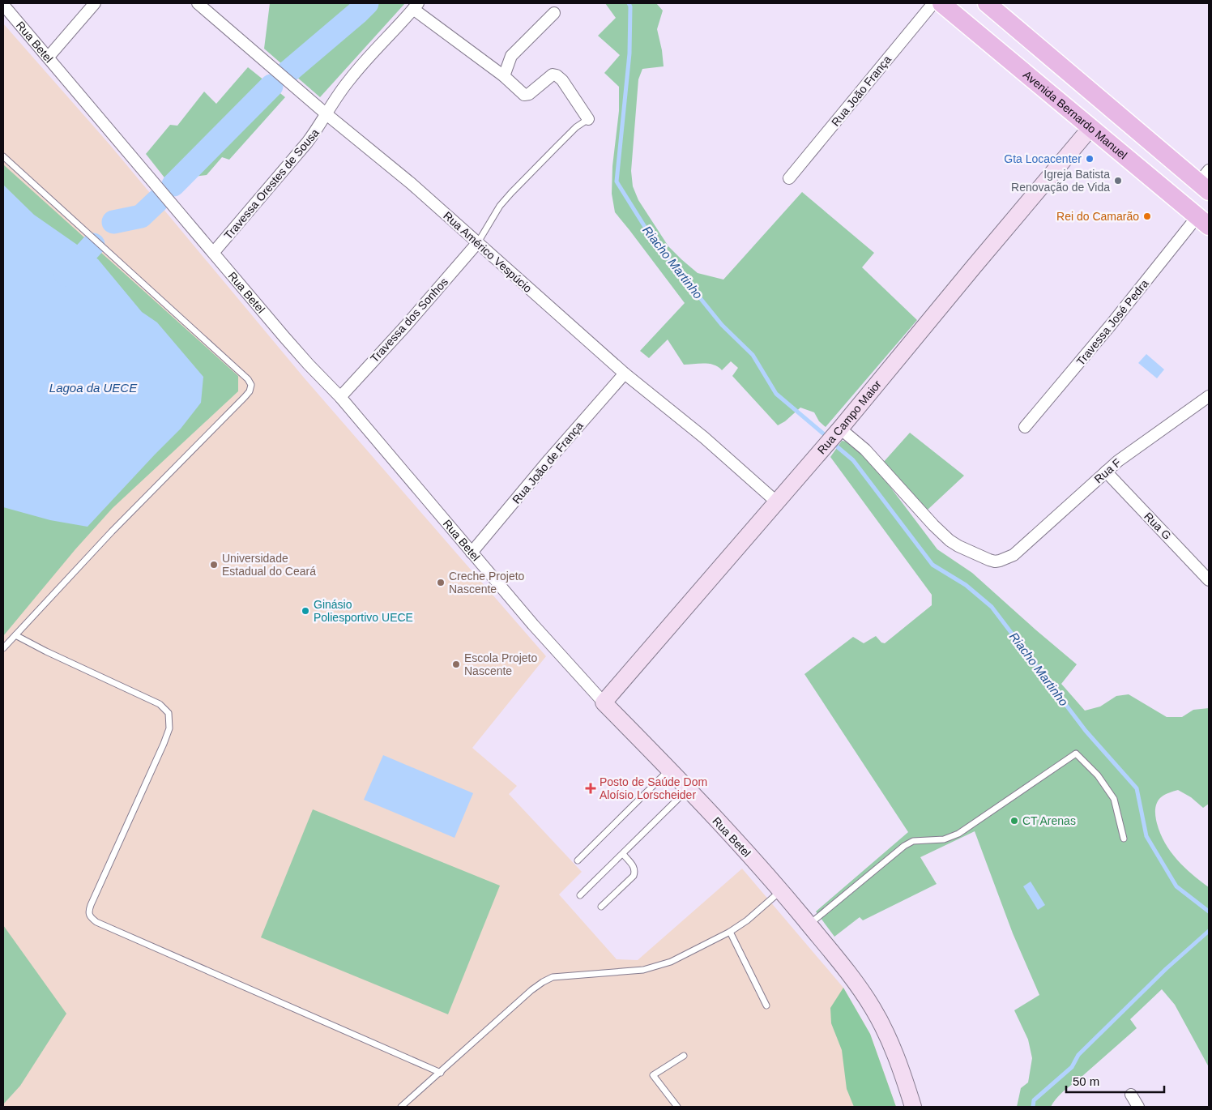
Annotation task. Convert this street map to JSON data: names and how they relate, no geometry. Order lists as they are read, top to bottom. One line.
{"streets":{"main road":["Avenida Bernardo Manuel"],"street":["Rua Betel","Rua João França","Travessa Orestes de Sousa","Rua Américo Vespúcio","Travessa dos Sonhos","Travessa José Pedra","Rua Campo Maior","Rua João de França","Rua F","Rua G"]},"crossings":[["Rua Betel","Travessa Orestes de Sousa"],["Rua Betel","Travessa dos Sonhos"],["Rua Betel","Rua Campo Maior"],["Rua Betel","Rua João de França"],["Avenida Bernardo Manuel","Travessa José Pedra"],["Avenida Bernardo Manuel","Rua Campo Maior"],["Travessa Orestes de Sousa","Rua Américo Vespúcio"],["Rua Américo Vespúcio","Travessa dos Sonhos"],["Rua Américo Vespúcio","Rua Campo Maior"],["Rua Américo Vespúcio","Rua João de França"],["Rua Campo Maior","Rua F"],["Rua F","Rua G"]],"water":["Riacho Martinho","Lagoa da UECE"],"places":{"other":["Gta Locacenter","Igreja Batista Renovação de Vida","Rei do Camarão","Universidade Estadual do Ceará","Creche Projeto Nascente","Ginásio Poliesportivo UECE","Escola Projeto Nascente","CT Arenas"],"health":["Posto de Saúde Dom Aloísio Lorscheider"]},"scale_bar":"50 m"}
